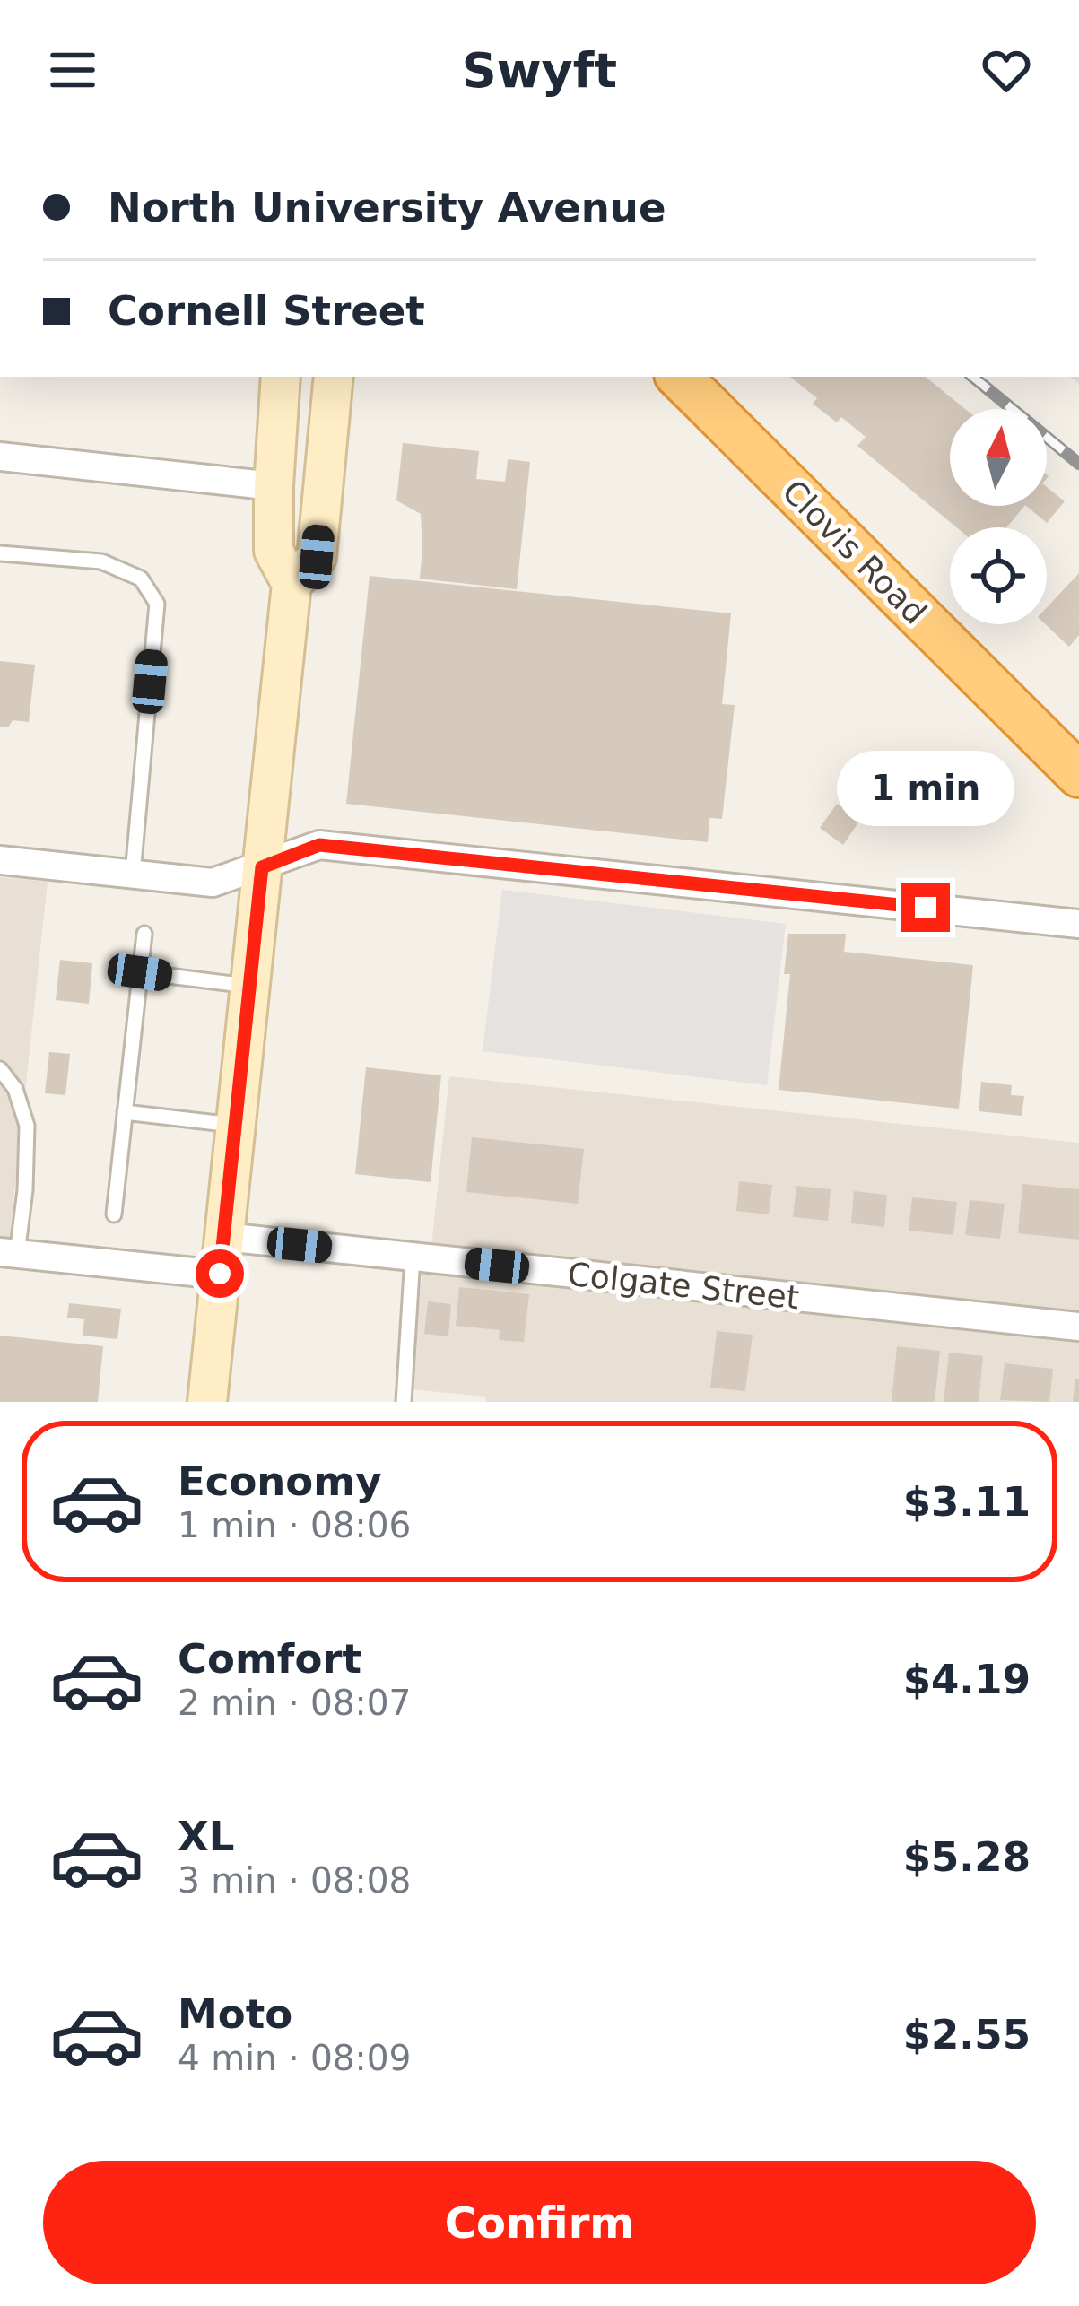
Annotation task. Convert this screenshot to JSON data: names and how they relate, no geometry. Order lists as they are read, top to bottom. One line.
{"streets":{"highway":["Clovis Road"],"street":["Colgate Street"]},"north":"top","page":{"header":"Swyft","banner":["North University Avenue","Cornell Street"],"bubble":"1 min","list":[{"name":"Economy","note":"1 min · 08:06","value":"$3.11"},{"name":"Comfort","note":"2 min · 08:07","value":"$4.19"},{"name":"XL","note":"3 min · 08:08","value":"$5.28"},{"name":"Moto","note":"4 min · 08:09","value":"$2.55"}],"buttons":"Confirm"}}
